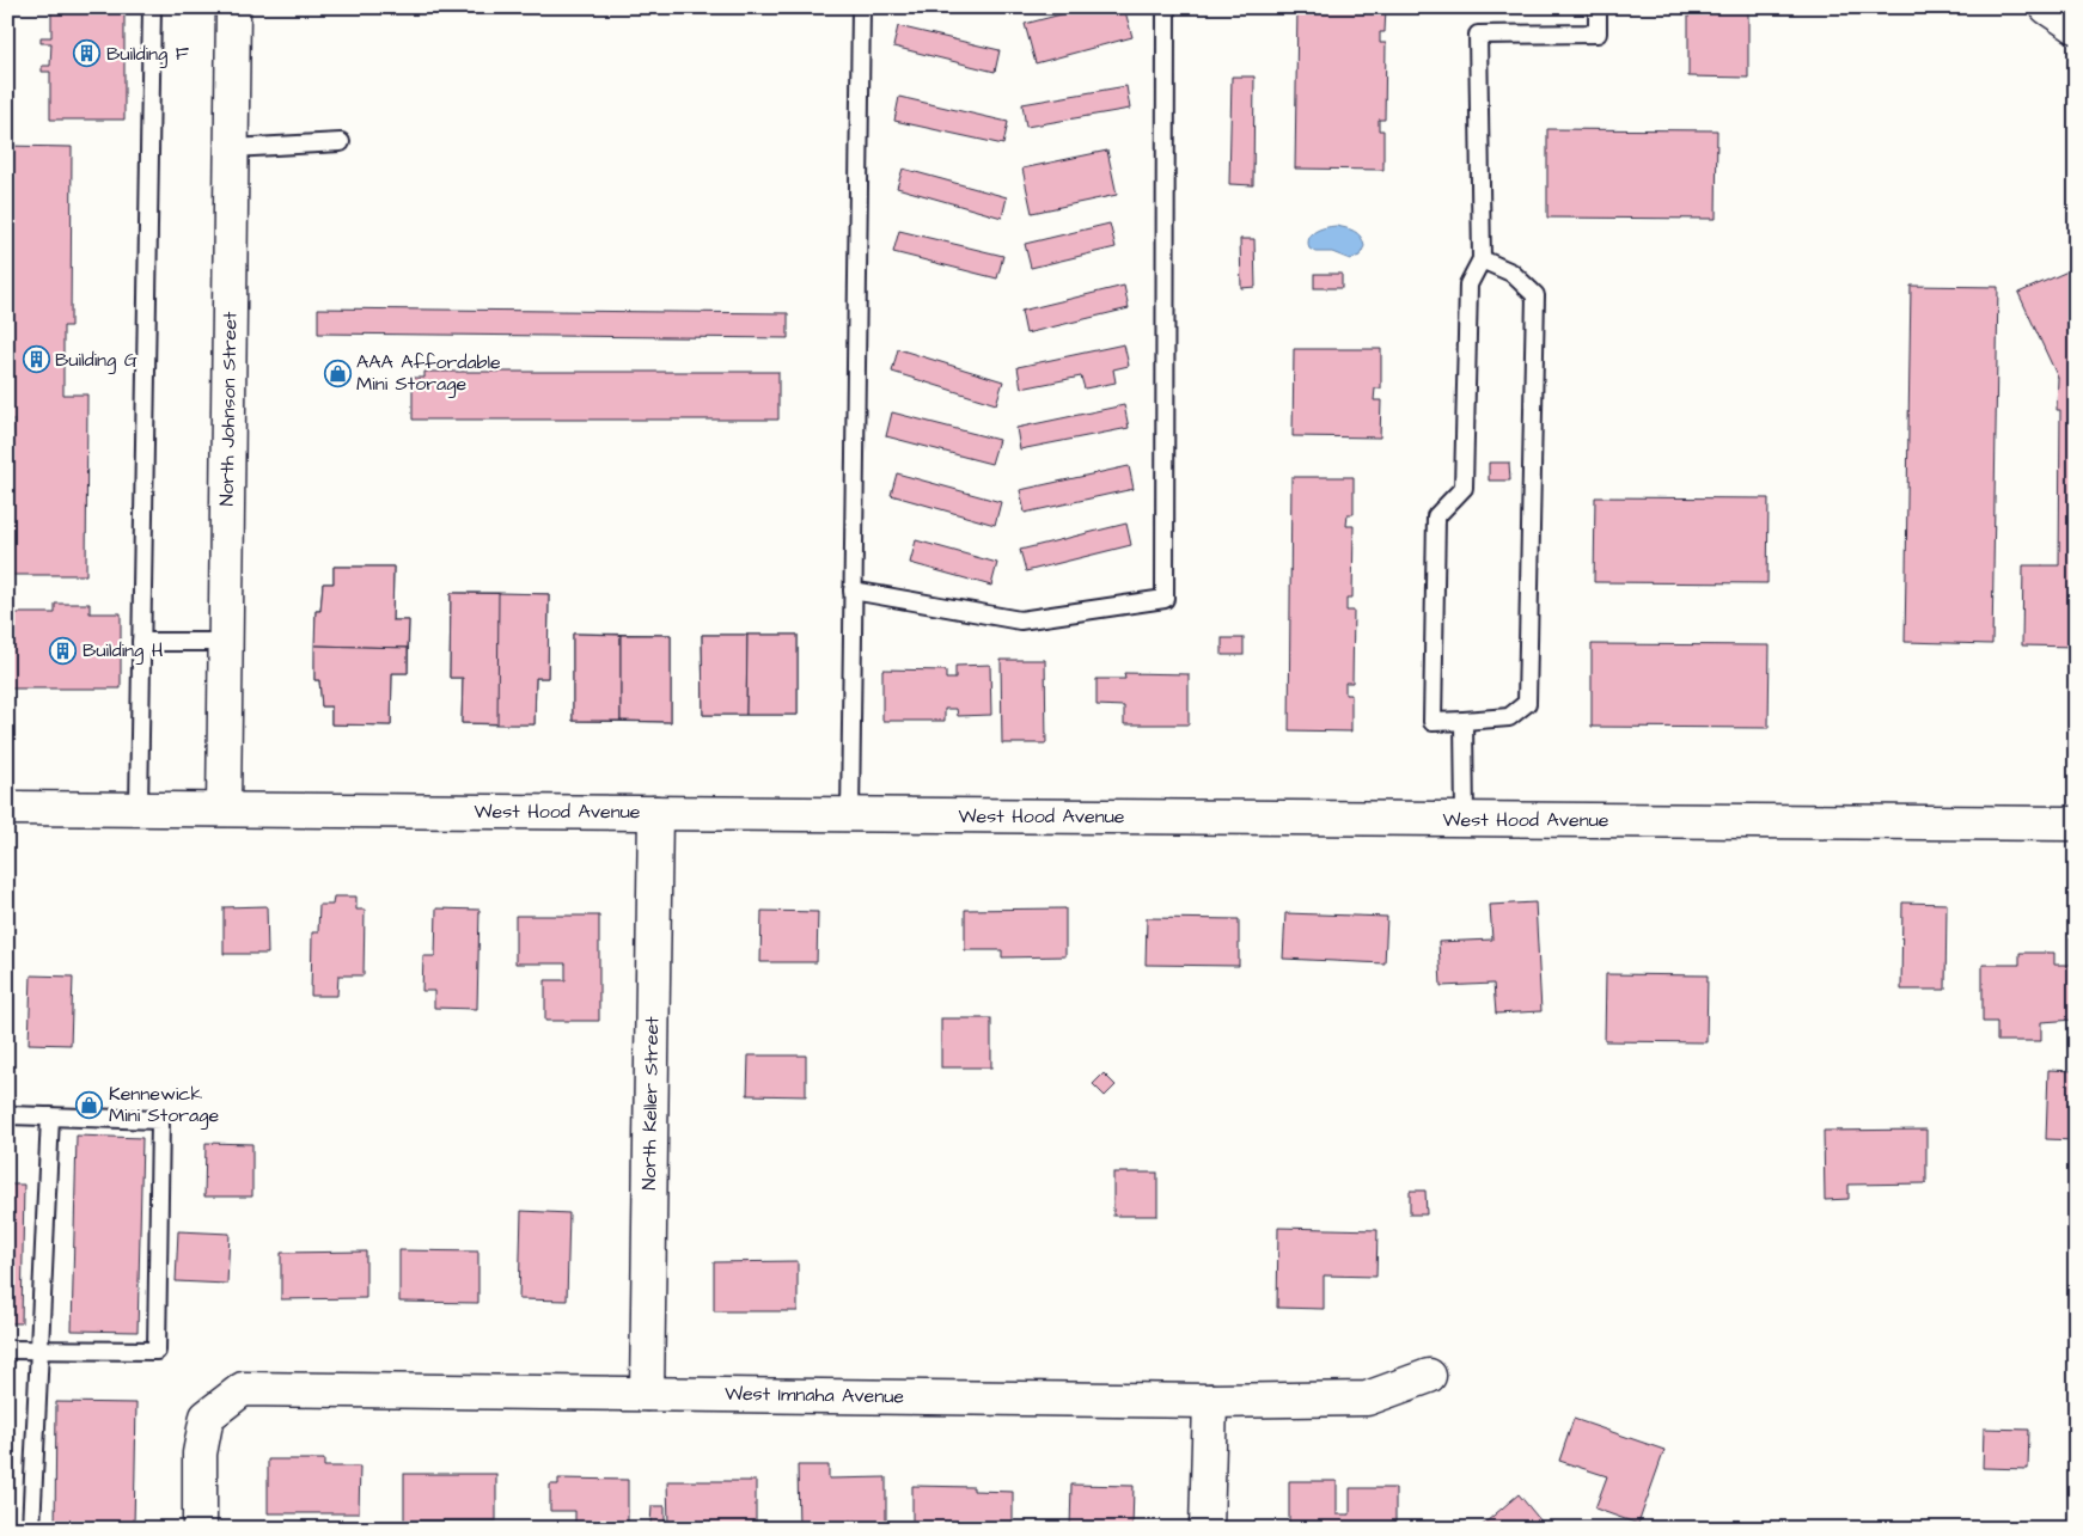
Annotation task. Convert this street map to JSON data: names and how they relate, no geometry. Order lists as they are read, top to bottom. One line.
{"streets":{"street":["North Johnson Street","West Hood Avenue","North Keller Street","West Imnaha Avenue"]},"crossings":[["North Johnson Street","West Hood Avenue"],["West Hood Avenue","North Keller Street"],["North Keller Street","West Imnaha Avenue"]],"places":{"building":["Building F","Building G","Building H"],"shop":["AAA Affordable Mini Storage","Kennewick Mini Storage"]}}
